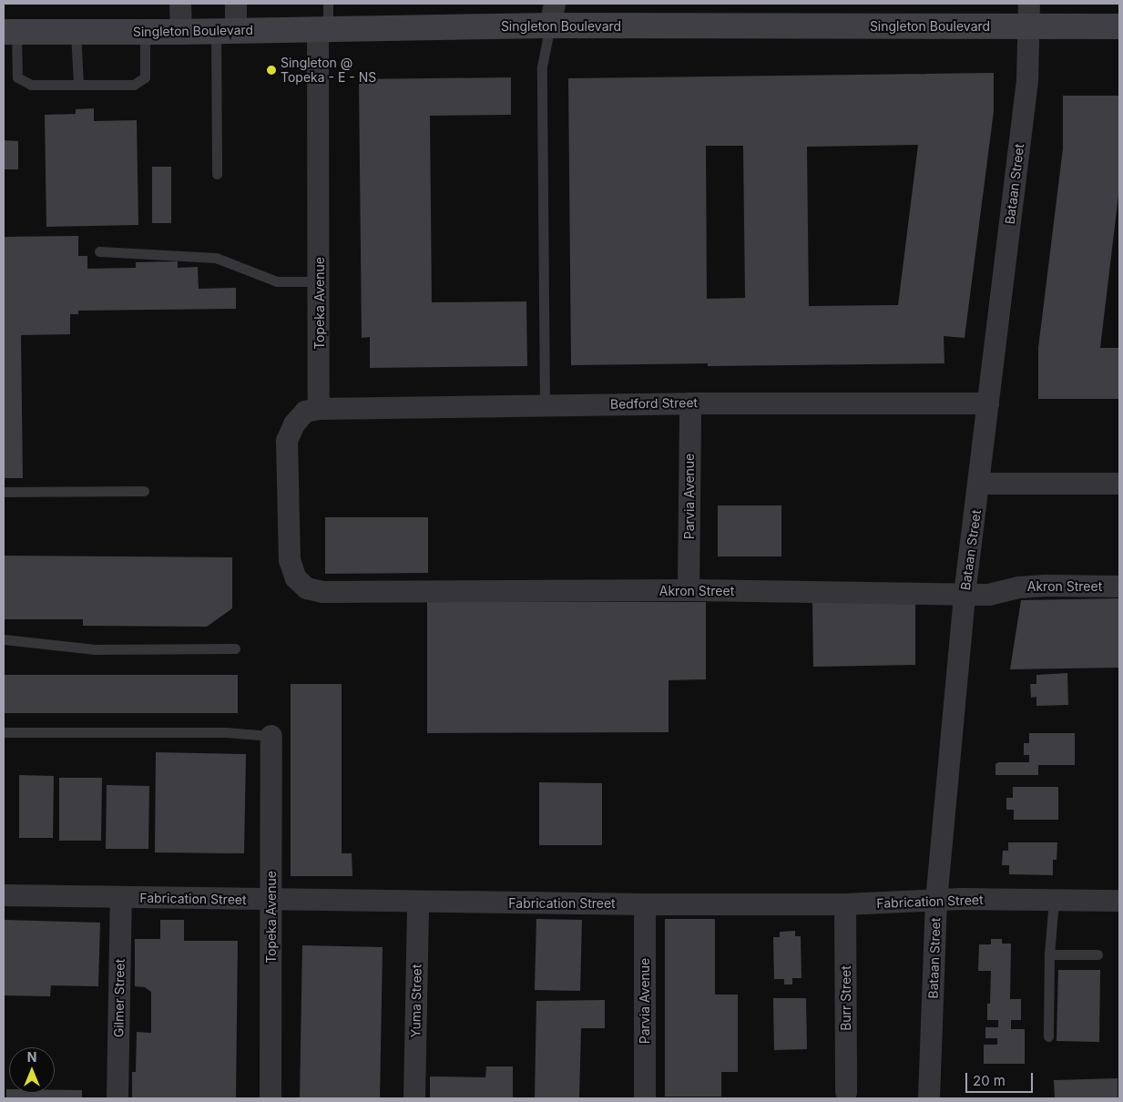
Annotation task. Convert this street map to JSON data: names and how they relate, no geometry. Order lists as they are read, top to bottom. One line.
{"streets":{"main road":["Singleton Boulevard"],"street":["Bataan Street","Topeka Avenue","Bedford Street","Parvia Avenue","Akron Street","Fabrication Street","Gilmer Street","Burr Street","Yuma Street"]},"crossings":[["Singleton Boulevard","Bataan Street"],["Singleton Boulevard","Topeka Avenue"],["Bataan Street","Bedford Street"],["Bataan Street","Akron Street"],["Bataan Street","Fabrication Street"],["Topeka Avenue","Bedford Street"],["Topeka Avenue","Akron Street"],["Topeka Avenue","Fabrication Street"],["Bedford Street","Parvia Avenue"],["Bedford Street","Akron Street"],["Parvia Avenue","Akron Street"],["Parvia Avenue","Fabrication Street"],["Fabrication Street","Gilmer Street"],["Fabrication Street","Burr Street"],["Fabrication Street","Yuma Street"]],"places":["Singleton @ Topeka - E - NS"],"scale_bar":"20 m","north":"top"}
